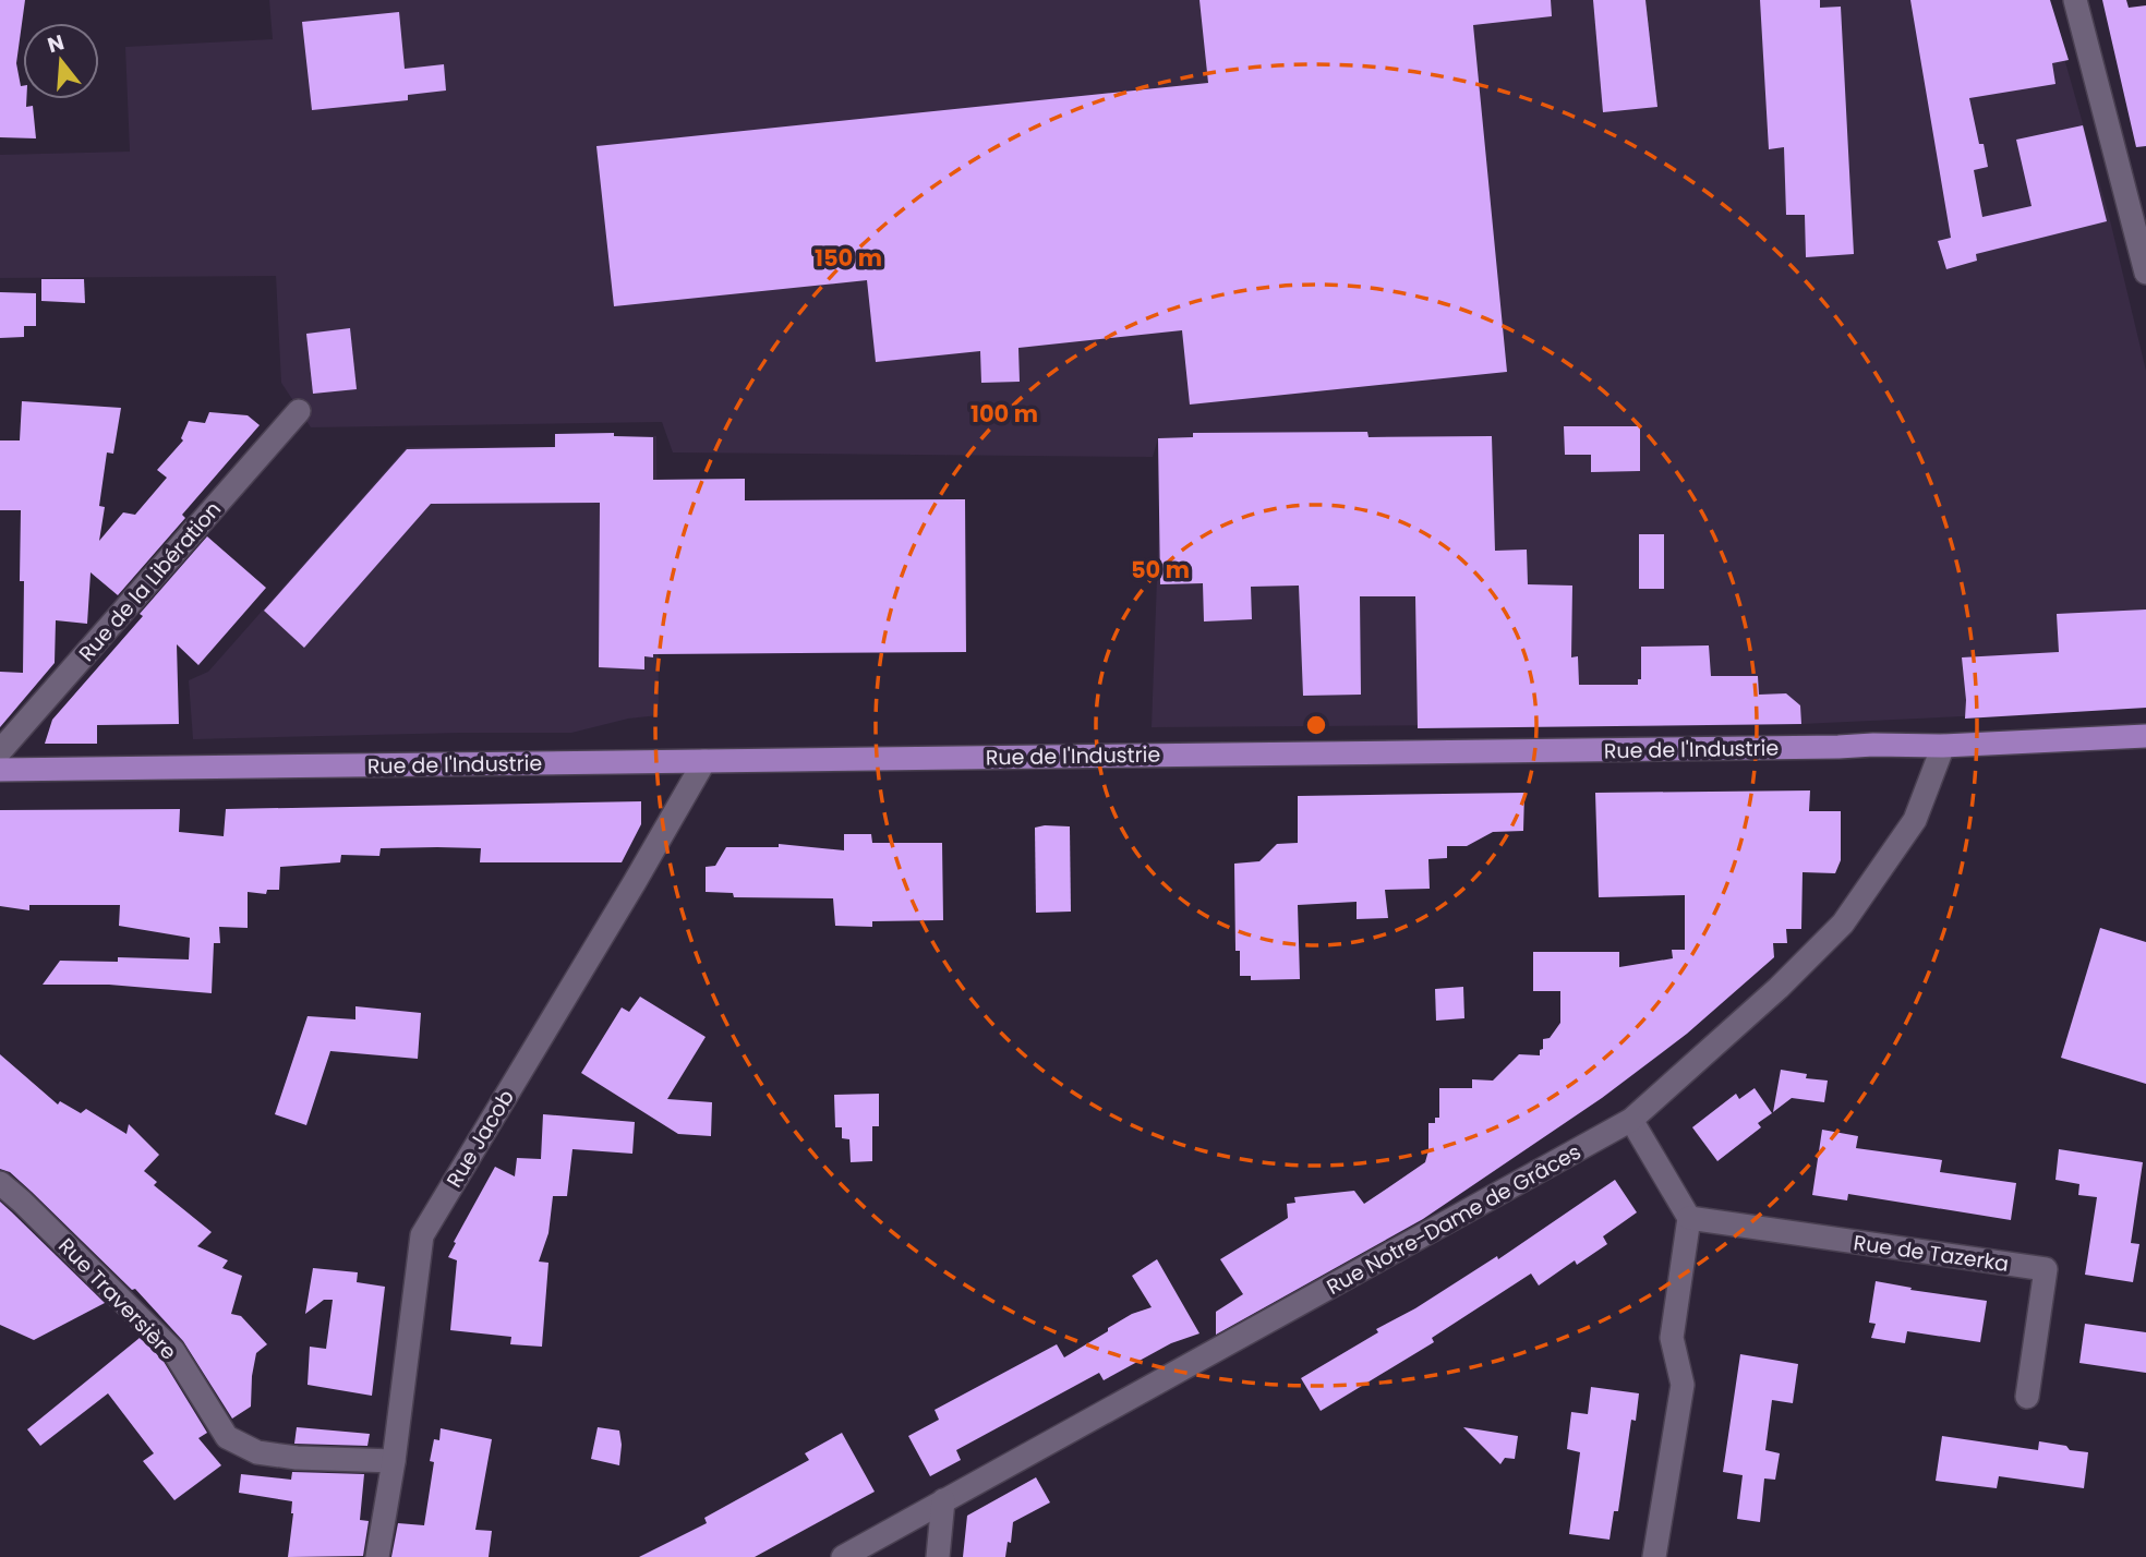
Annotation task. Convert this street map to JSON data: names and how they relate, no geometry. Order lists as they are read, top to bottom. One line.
{"streets":{"main road":["Rue de l'Industrie"],"street":["Rue de la Libération","Rue Jacob","Rue Notre-Dame de Grâces","Rue de Tazerka","Rue Traversière"]},"crossings":[["Rue de l'Industrie","Rue Jacob"],["Rue de l'Industrie","Rue Notre-Dame de Grâces"],["Rue Jacob","Rue Traversière"]],"north":"top","rings":["150 m","100 m","50 m"]}
